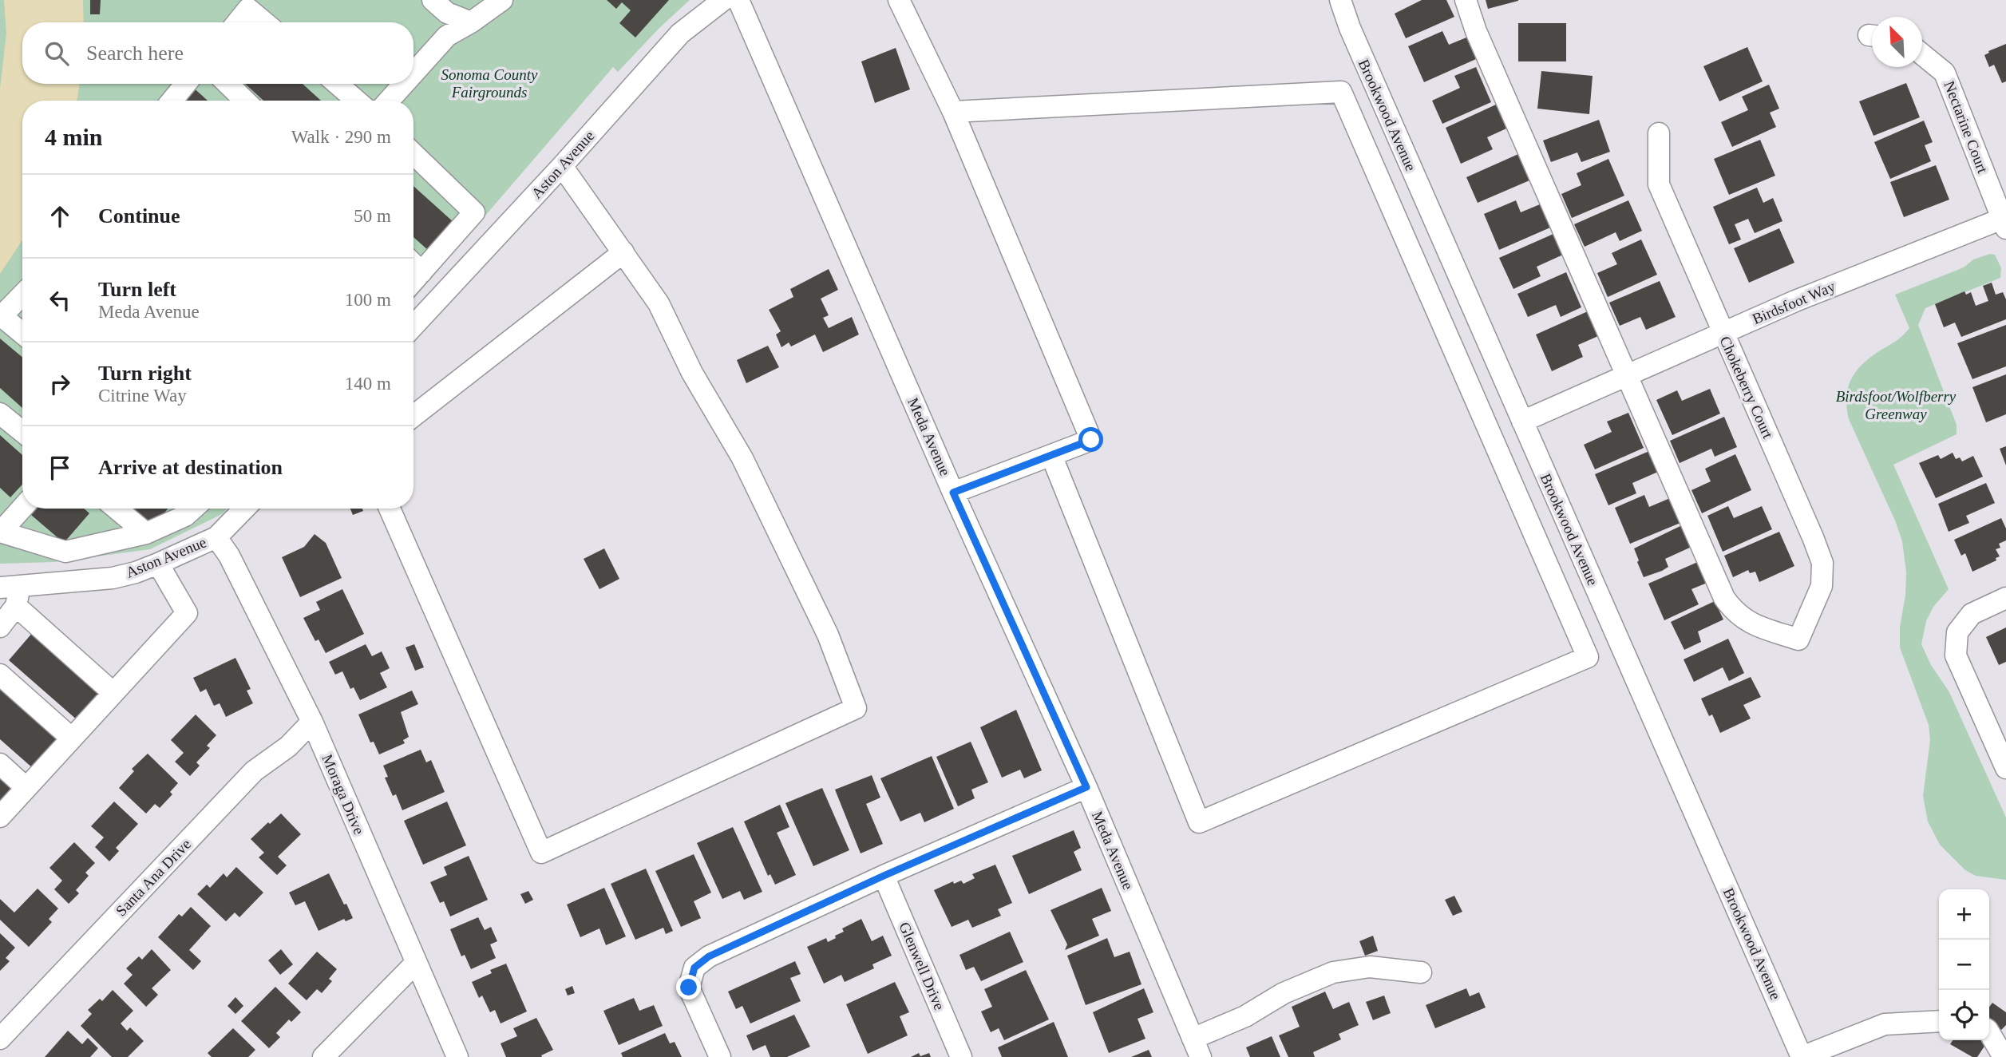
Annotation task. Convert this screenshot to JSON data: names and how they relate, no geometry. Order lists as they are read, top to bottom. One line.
{"streets":{"street":["Brookwood Avenue","Nectarine Court","Aston Avenue","Birdsfoot Way","Chokeberry Court","Meda Avenue","Moraga Drive","Santa Ana Drive","Glenwell Drive"]},"crossings":[["Brookwood Avenue","Birdsfoot Way"],["Nectarine Court","Birdsfoot Way"],["Aston Avenue","Moraga Drive"],["Birdsfoot Way","Chokeberry Court"],["Moraga Drive","Santa Ana Drive"]],"parks":["Sonoma County Fairgrounds","Birdsfoot/Wolfberry Greenway"],"north":"top left","page":{"search":"Search here","heading":["4 min","Walk · 290 m"],"list":[["Continue","50 m"],["Turn left","Meda Avenue","100 m"],["Turn right","Citrine Way","140 m"],"Arrive at destination"],"map_buttons":["+","−"]}}
